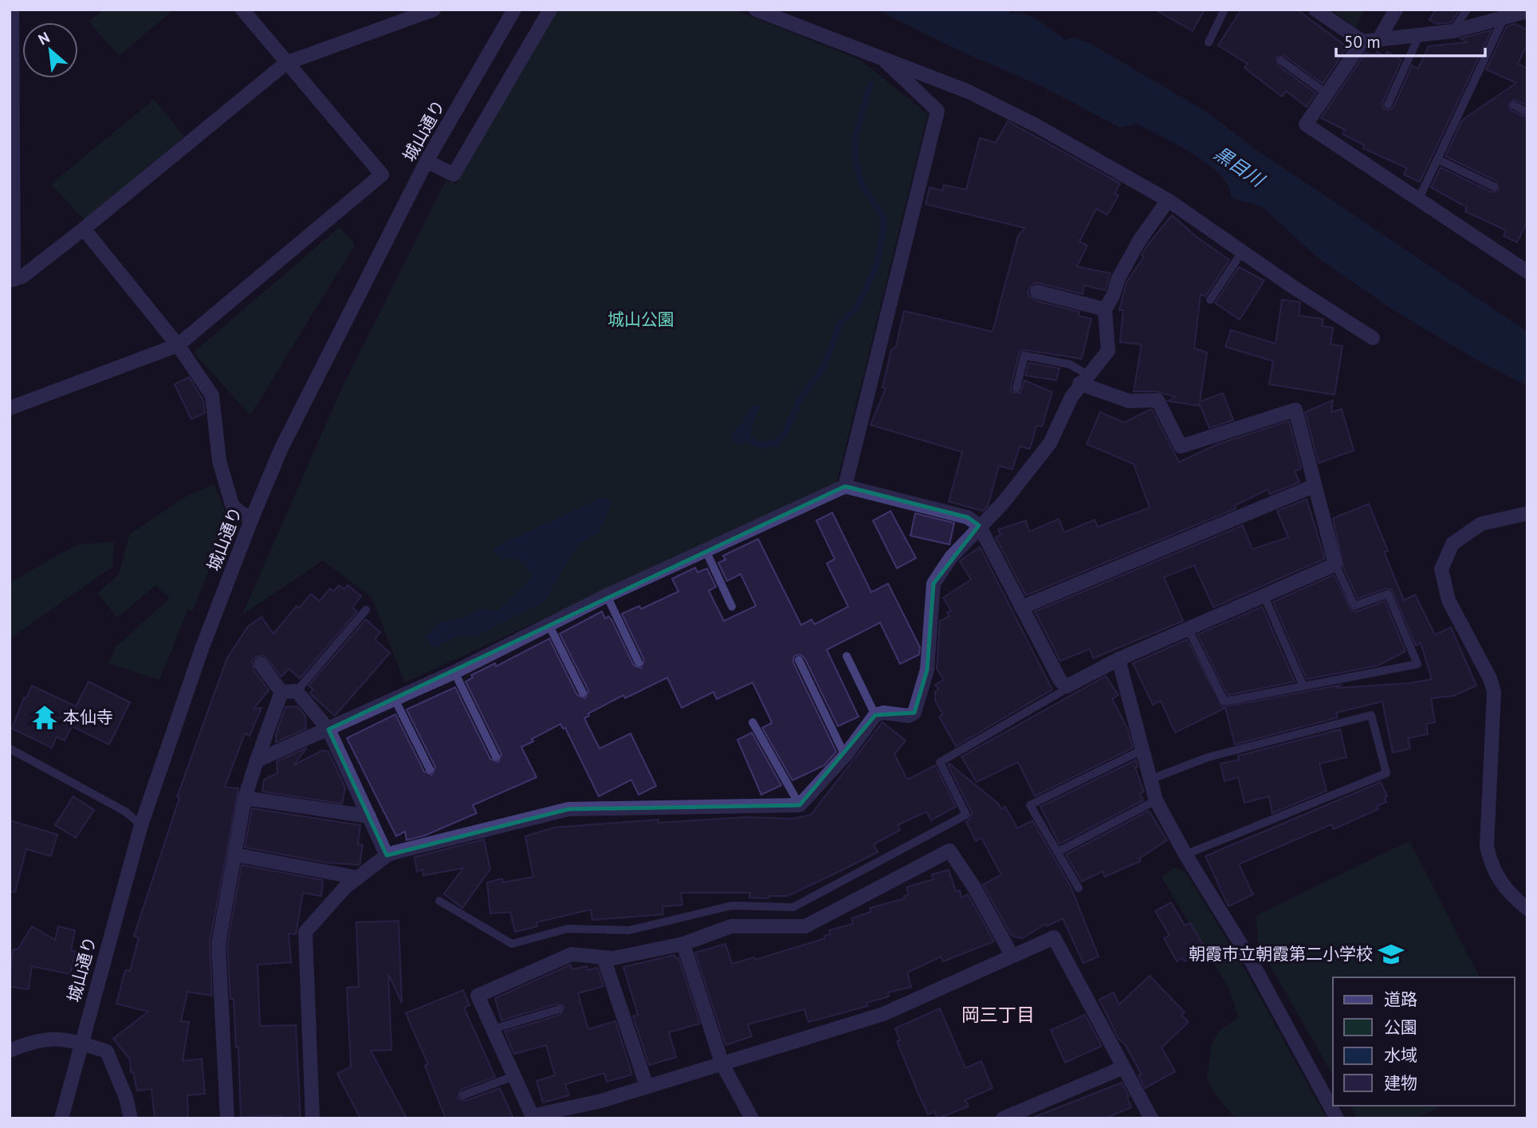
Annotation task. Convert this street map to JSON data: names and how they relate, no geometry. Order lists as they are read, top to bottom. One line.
{"streets":{"street":["城山通り"]},"districts":["岡三丁目"],"water":["黒目川"],"parks":["城山公園"],"places":{"temple":["本仙寺"],"school or university":["朝霞市立朝霞第二小学校"]},"legend":["道路","公園","水域","建物"],"scale_bar":"50 m","north":"top left"}
